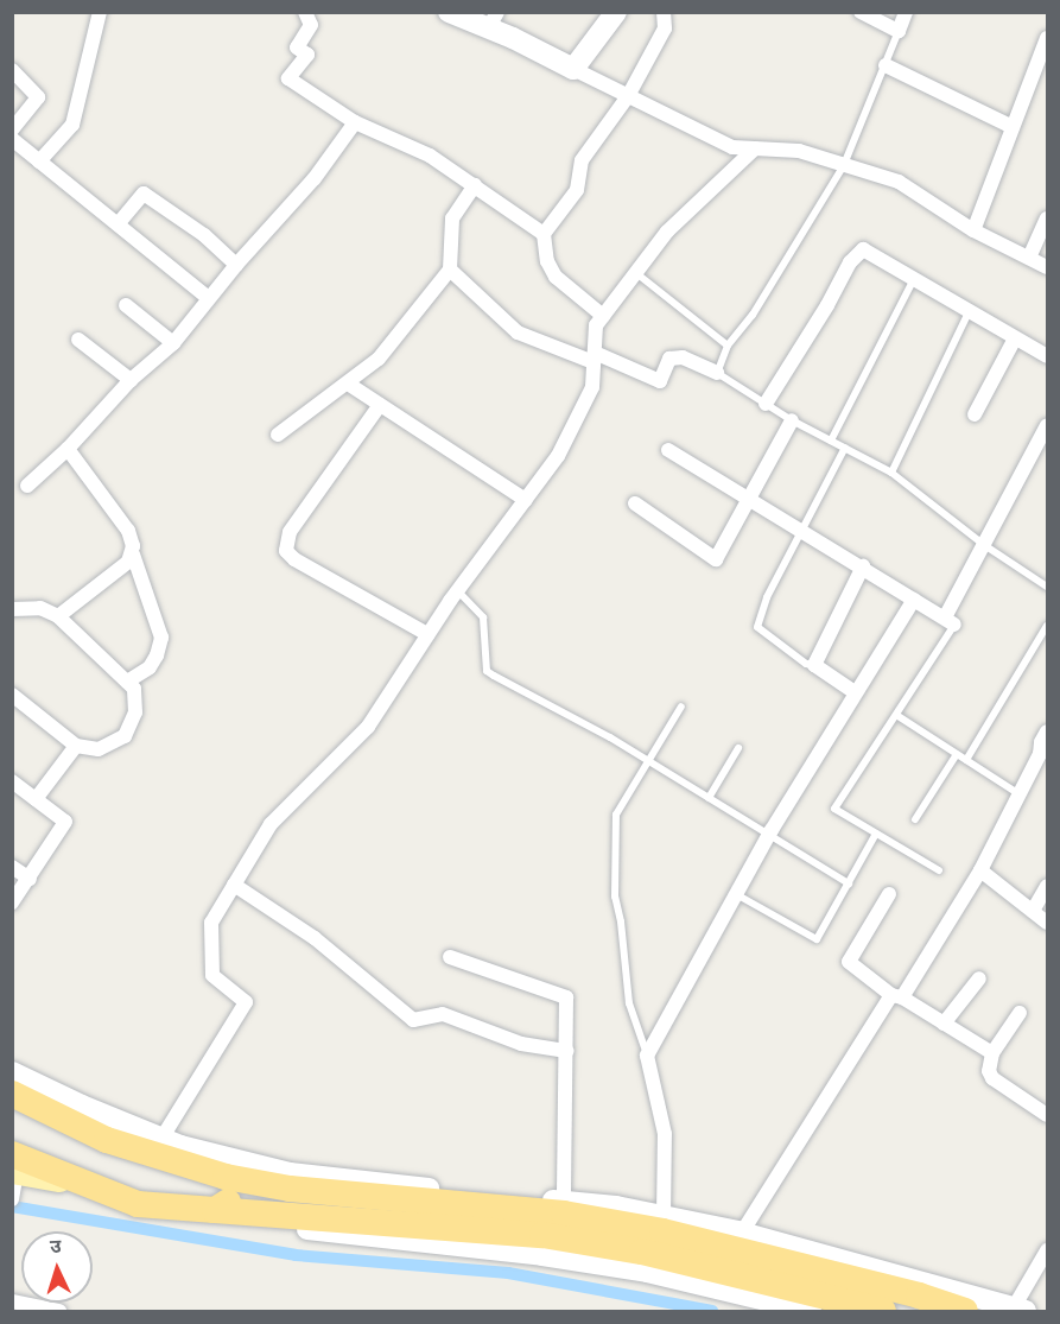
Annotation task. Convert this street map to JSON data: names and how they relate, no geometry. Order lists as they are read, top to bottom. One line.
{"north":"top"}
